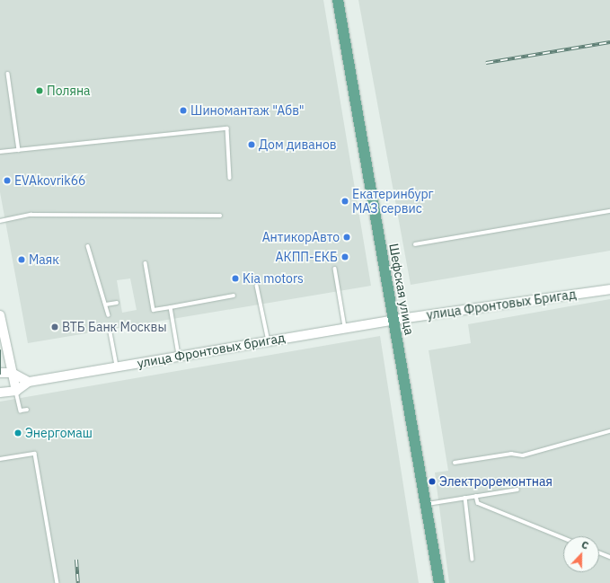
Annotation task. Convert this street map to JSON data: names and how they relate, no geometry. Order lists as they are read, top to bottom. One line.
{"streets":{"main road":["Шефская улица","улица Фронтовых Бригад","улица Фронтовых бригад"]},"crossings":[["Шефская улица","улица Фронтовых Бригад"],["Шефская улица","улица Фронтовых бригад"],["улица Фронтовых Бригад","улица Фронтовых бригад"]],"places":["Поляна","Шиномантаж \"Абв\"","Дом диванов","EVAkovrik66","Екатеринбург МАЗ сервис","АнтикорАвто","АКПП-ЕКБ","Маяк","Kia motors","ВТБ Банк Москвы","Энергомаш","Электроремонтная"],"north":"top"}
